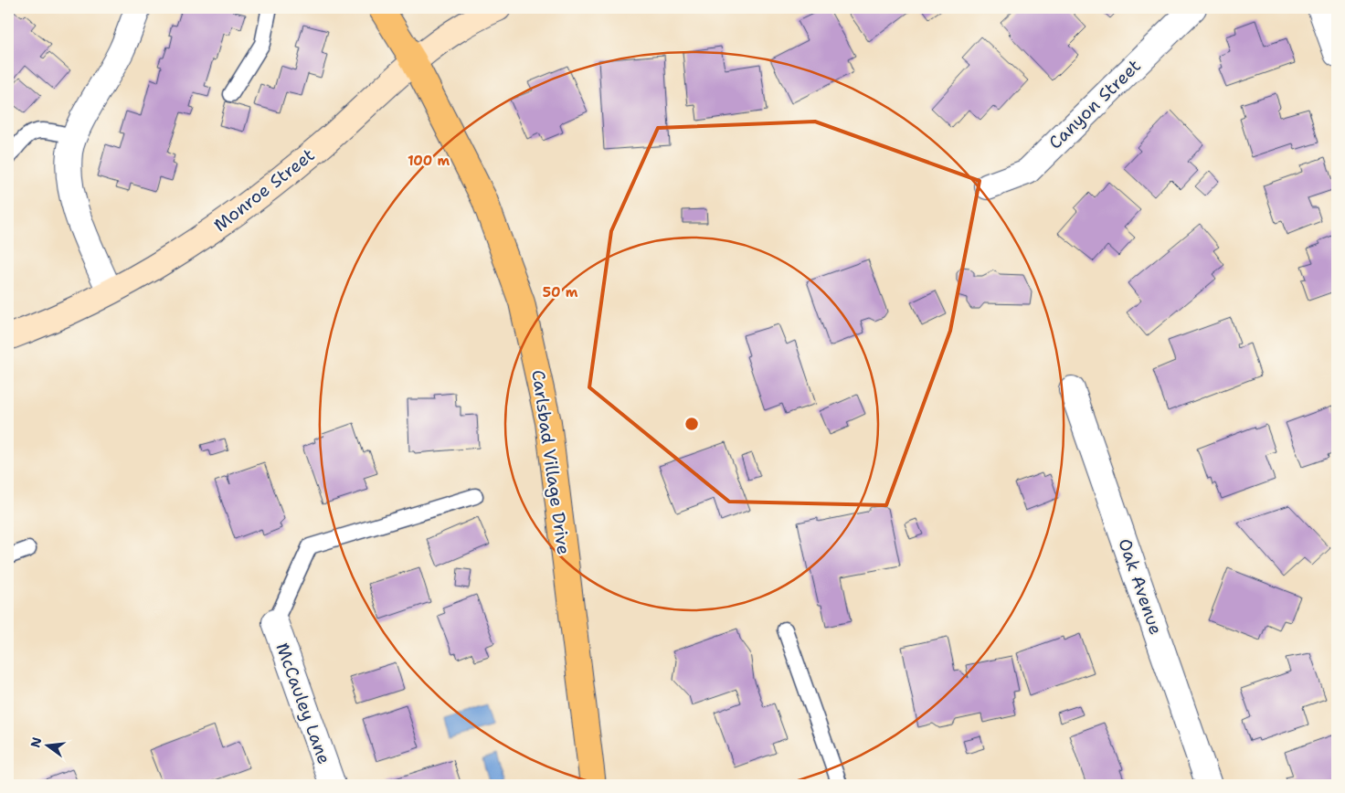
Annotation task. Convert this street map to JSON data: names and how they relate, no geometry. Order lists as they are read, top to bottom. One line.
{"streets":{"main road":["Monroe Street","Carlsbad Village Drive"],"street":["Canyon Street","Oak Avenue","McCauley Lane"]},"crossings":[["Monroe Street","Carlsbad Village Drive"]],"north":"left","rings":["100 m","50 m"]}
